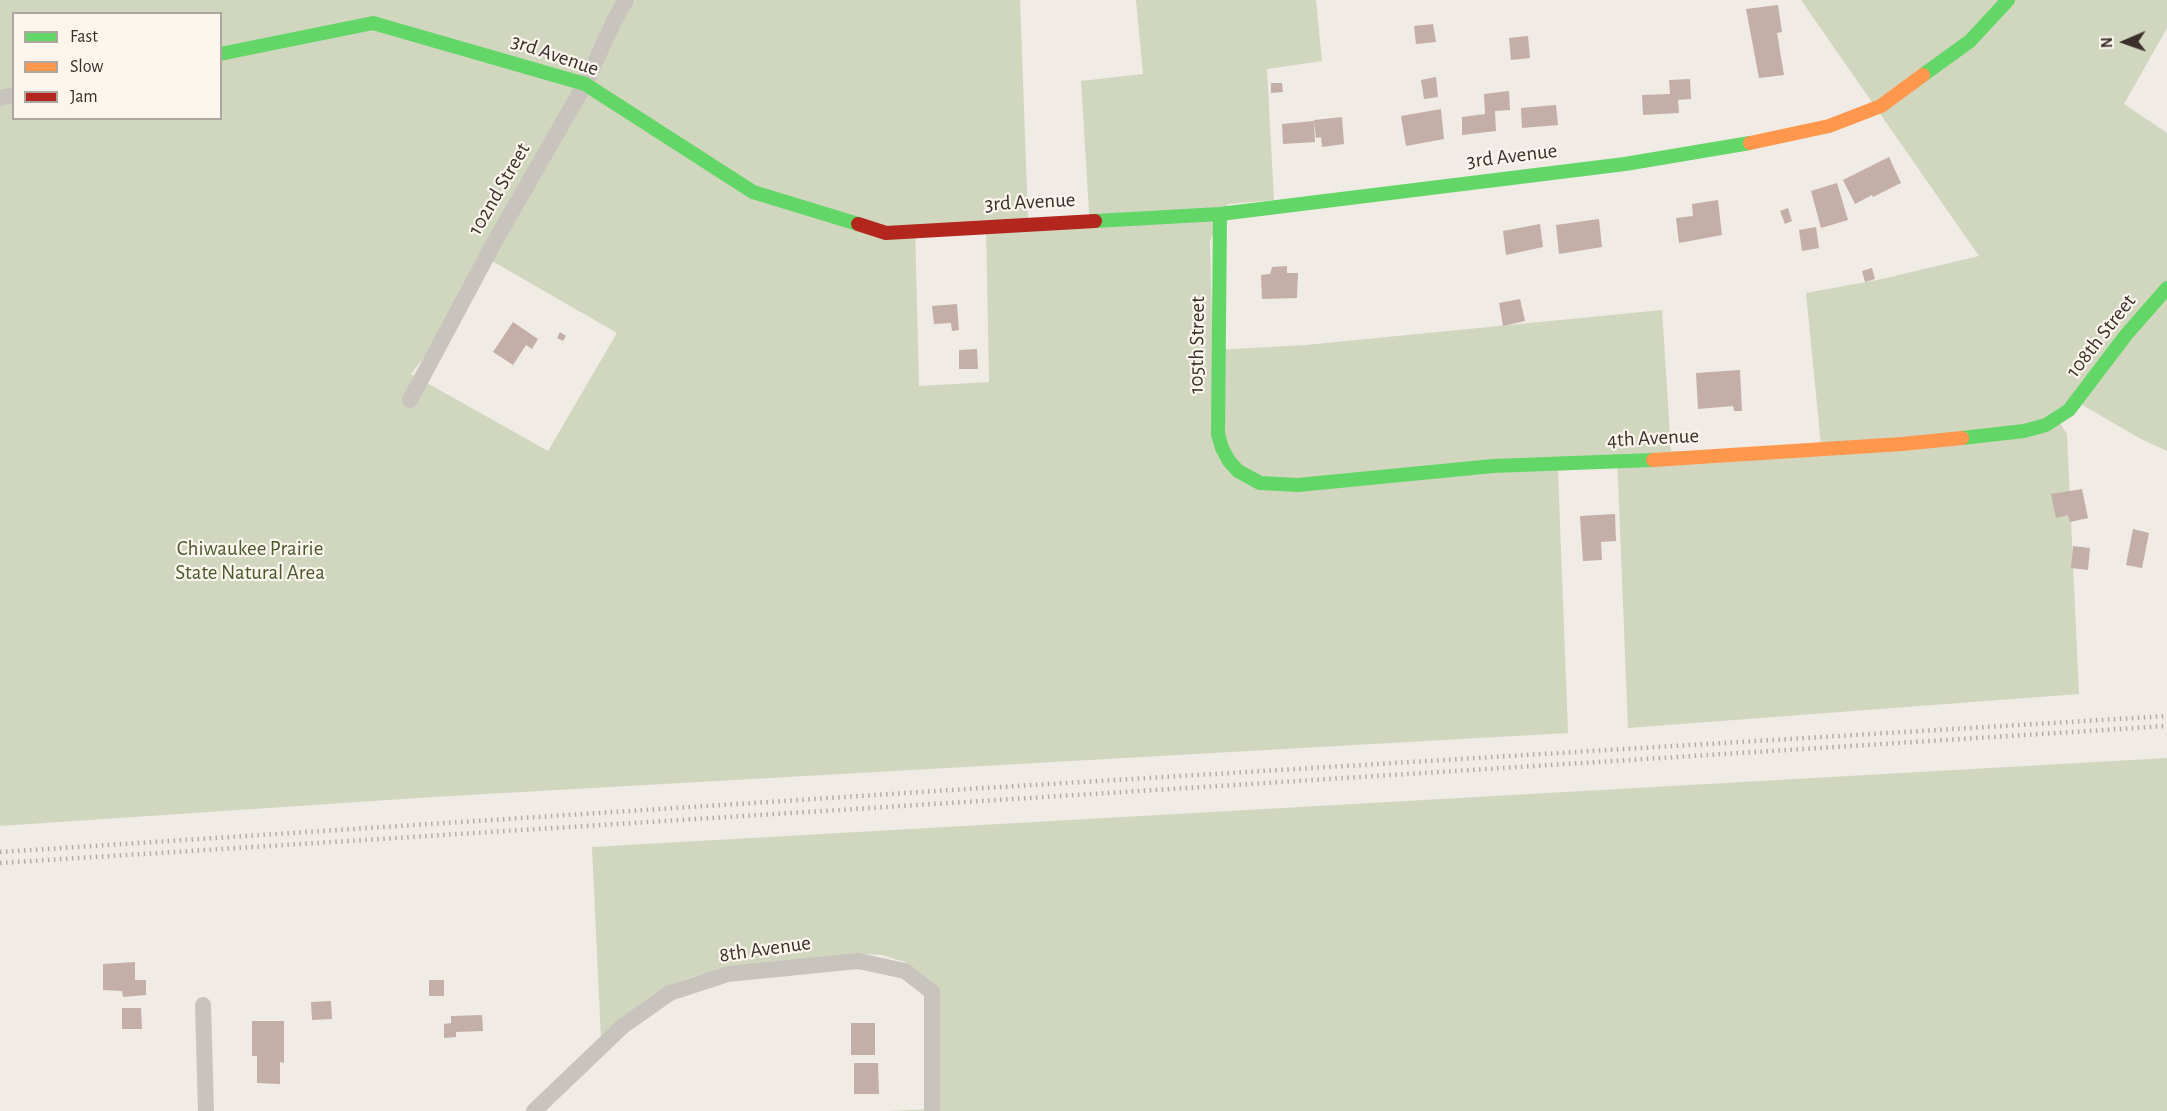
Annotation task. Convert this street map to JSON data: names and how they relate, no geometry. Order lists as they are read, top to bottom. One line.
{"streets":{"street":["3rd Avenue","102nd Street","108th Street","105th Street","4th Avenue","8th Avenue"]},"crossings":[["3rd Avenue","102nd Street"],["3rd Avenue","105th Street"],["108th Street","4th Avenue"],["105th Street","4th Avenue"]],"parks":["Chiwaukee Prairie State Natural Area"],"legend":["Fast","Slow","Jam"],"north":"left"}
